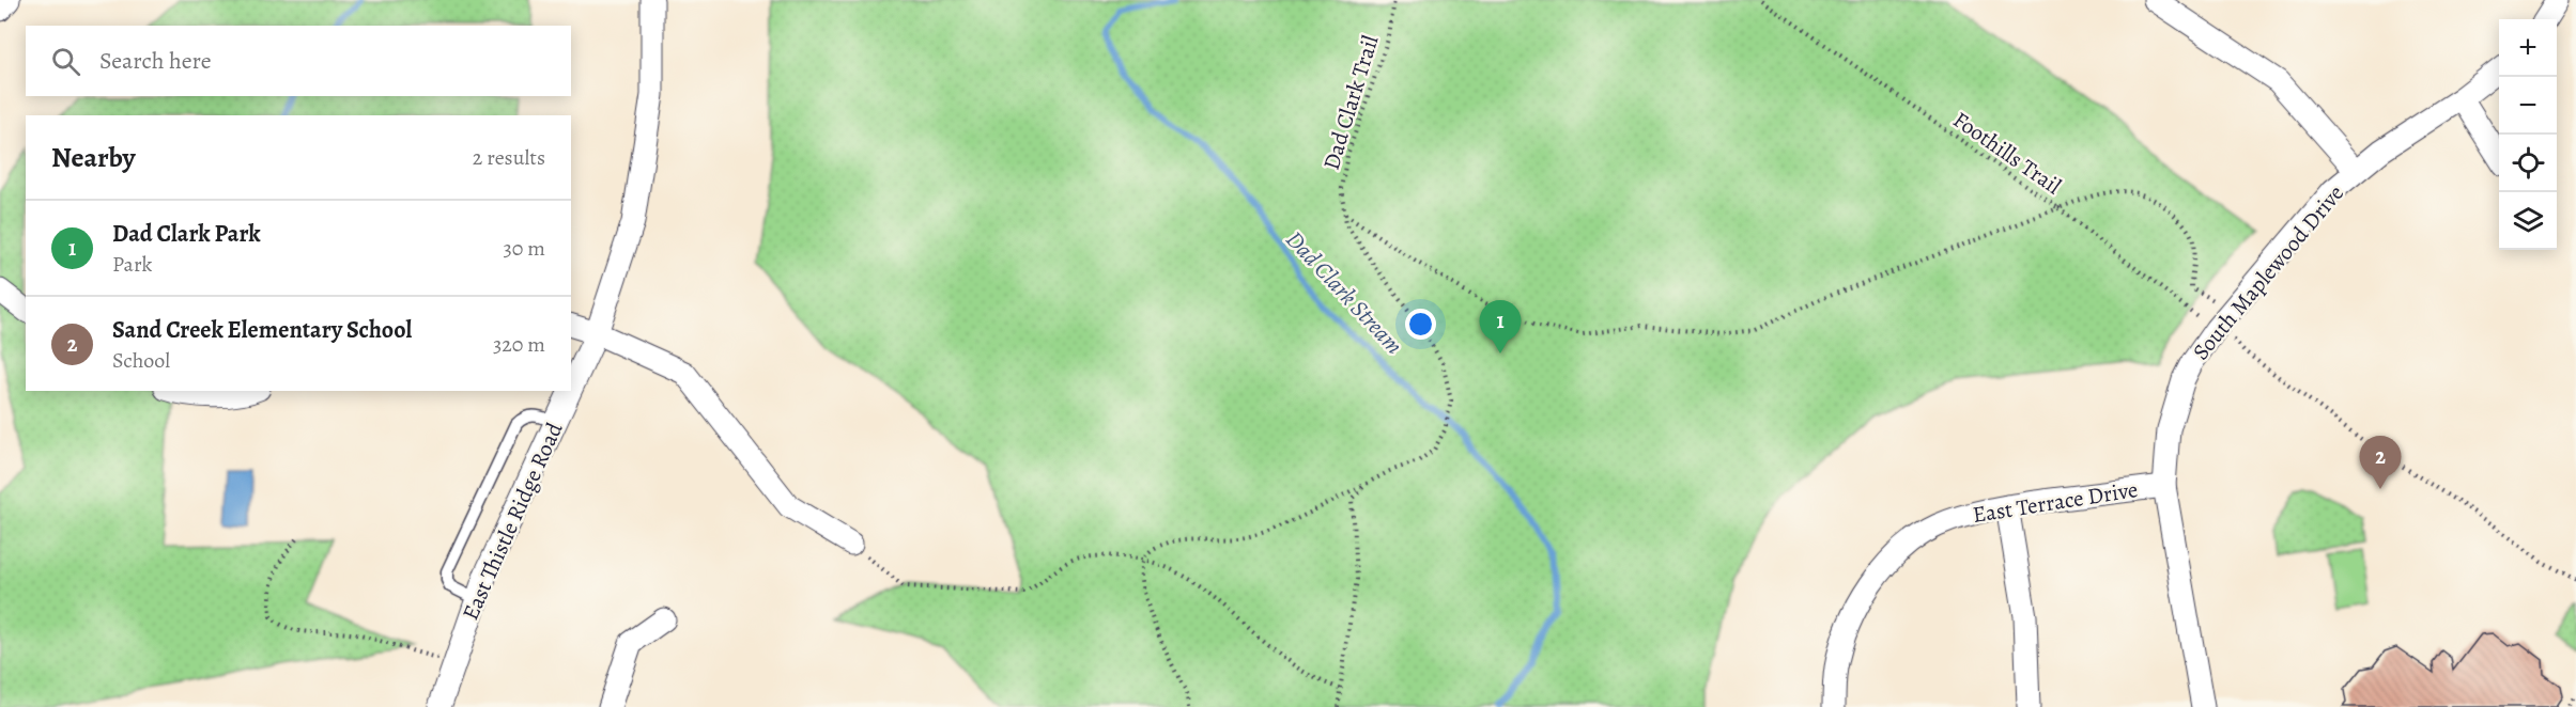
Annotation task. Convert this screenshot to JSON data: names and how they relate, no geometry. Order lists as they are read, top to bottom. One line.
{"streets":{"street":["South Maplewood Drive","East Terrace Drive","East Thistle Ridge Road"],"path":["Dad Clark Trail","Foothills Trail"]},"crossings":[["Foothills Trail","South Maplewood Drive"],["South Maplewood Drive","East Terrace Drive"]],"water":["Dad Clark Stream"],"page":{"map_buttons":["+","−"],"search":"Search here","heading":["Nearby","2 results"],"list":[{"mark":"1","name":"Dad Clark Park","note":"Park","value":"30 m"},{"mark":"2","name":"Sand Creek Elementary School","note":"School","value":"320 m"}],"pins":["1","2"]}}
